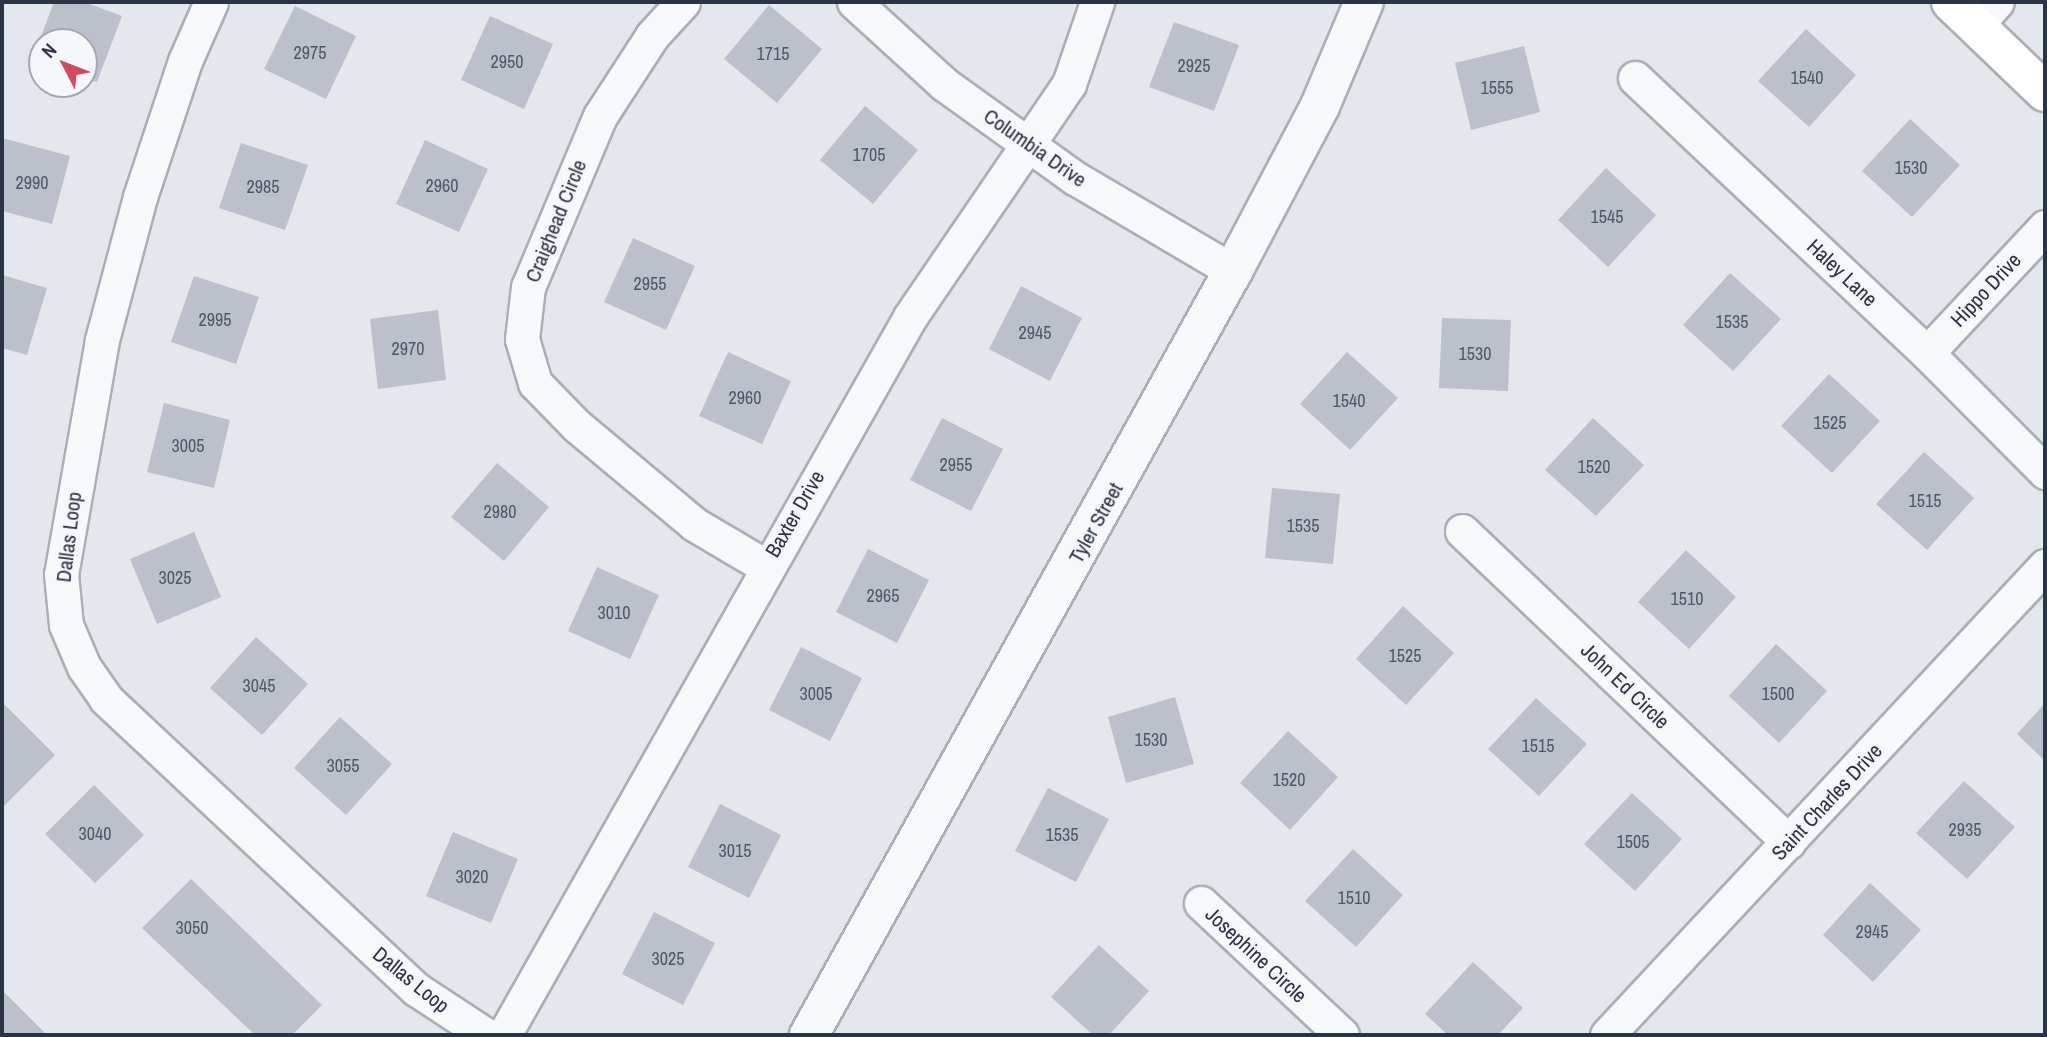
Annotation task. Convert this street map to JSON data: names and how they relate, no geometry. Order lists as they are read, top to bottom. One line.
{"streets":{"street":["Columbia Drive","Craighead Circle","Haley Lane","Hippo Drive","Baxter Drive","Tyler Street","Dallas Loop","John Ed Circle","Saint Charles Drive","Josephine Circle"]},"crossings":[["Columbia Drive","Baxter Drive"],["Columbia Drive","Tyler Street"],["Craighead Circle","Baxter Drive"],["Haley Lane","Hippo Drive"],["John Ed Circle","Saint Charles Drive"]],"house_numbers":["2975","1715","2950","2925","1540","1555","1705","1530","2990","2960","2985","1545","2955","2995","1535","2945","2970","1530","2960","1540","1525","3005","2955","1520","1515","2980","1535","3025","2965","1510","3010","1525","3045","3005","1500","1530","1515","3055","1520","2935","3040","1535","1505","3015","3020","1510","3050","2945","3025"],"north":"top left"}
